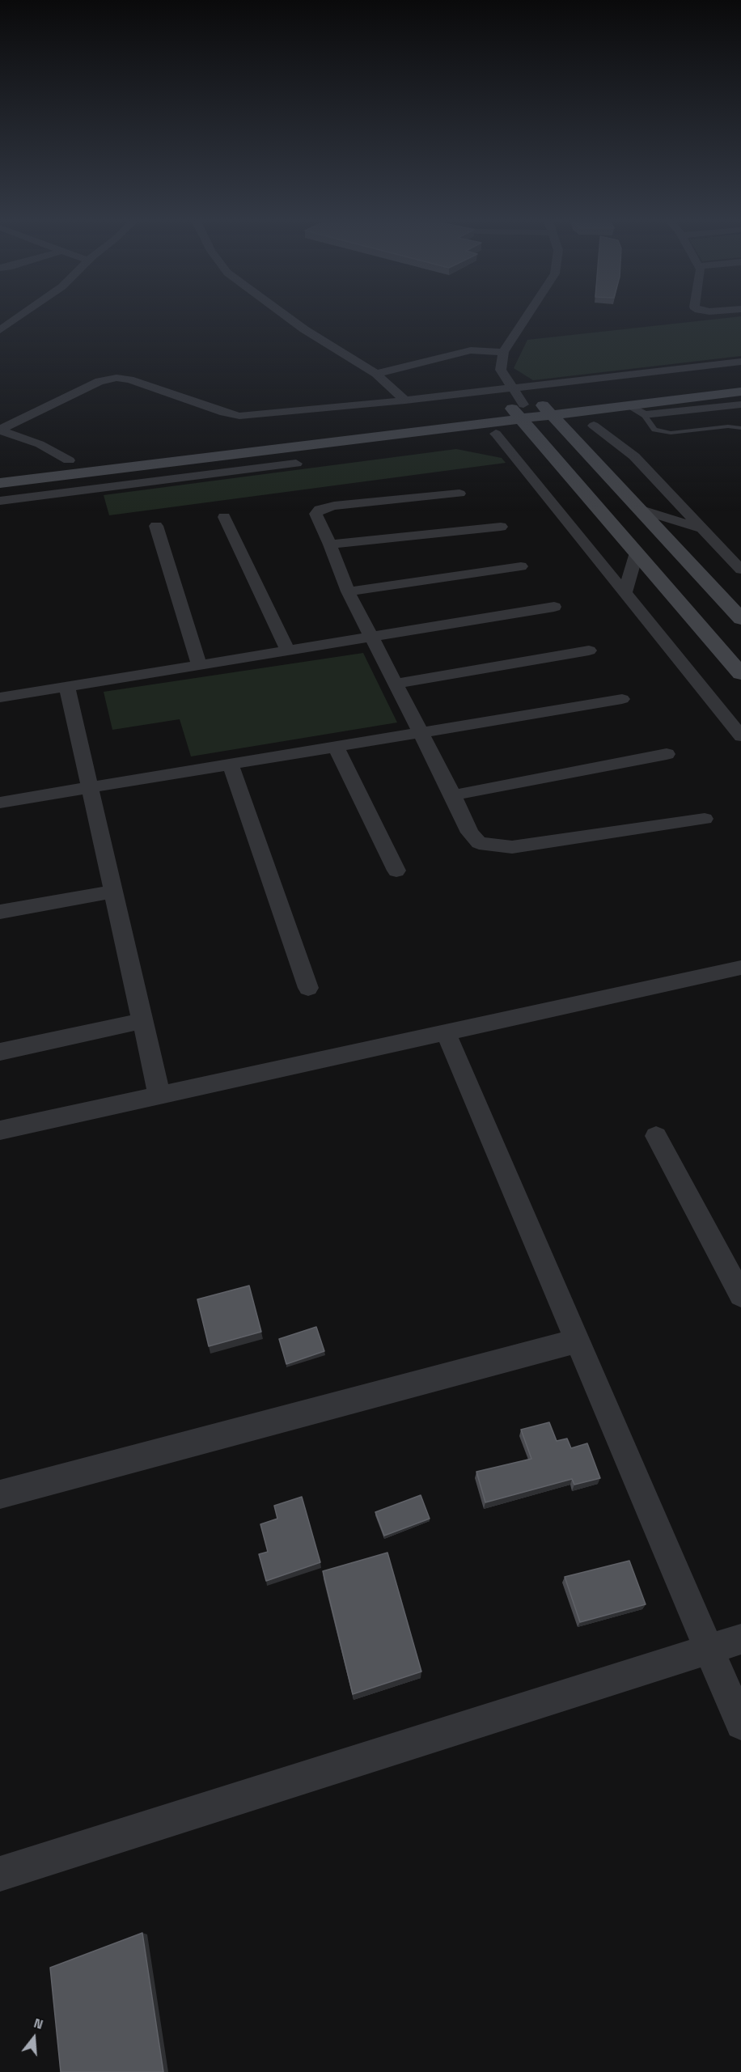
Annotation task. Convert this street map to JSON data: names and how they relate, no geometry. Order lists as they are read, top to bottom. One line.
{"north":"top"}
